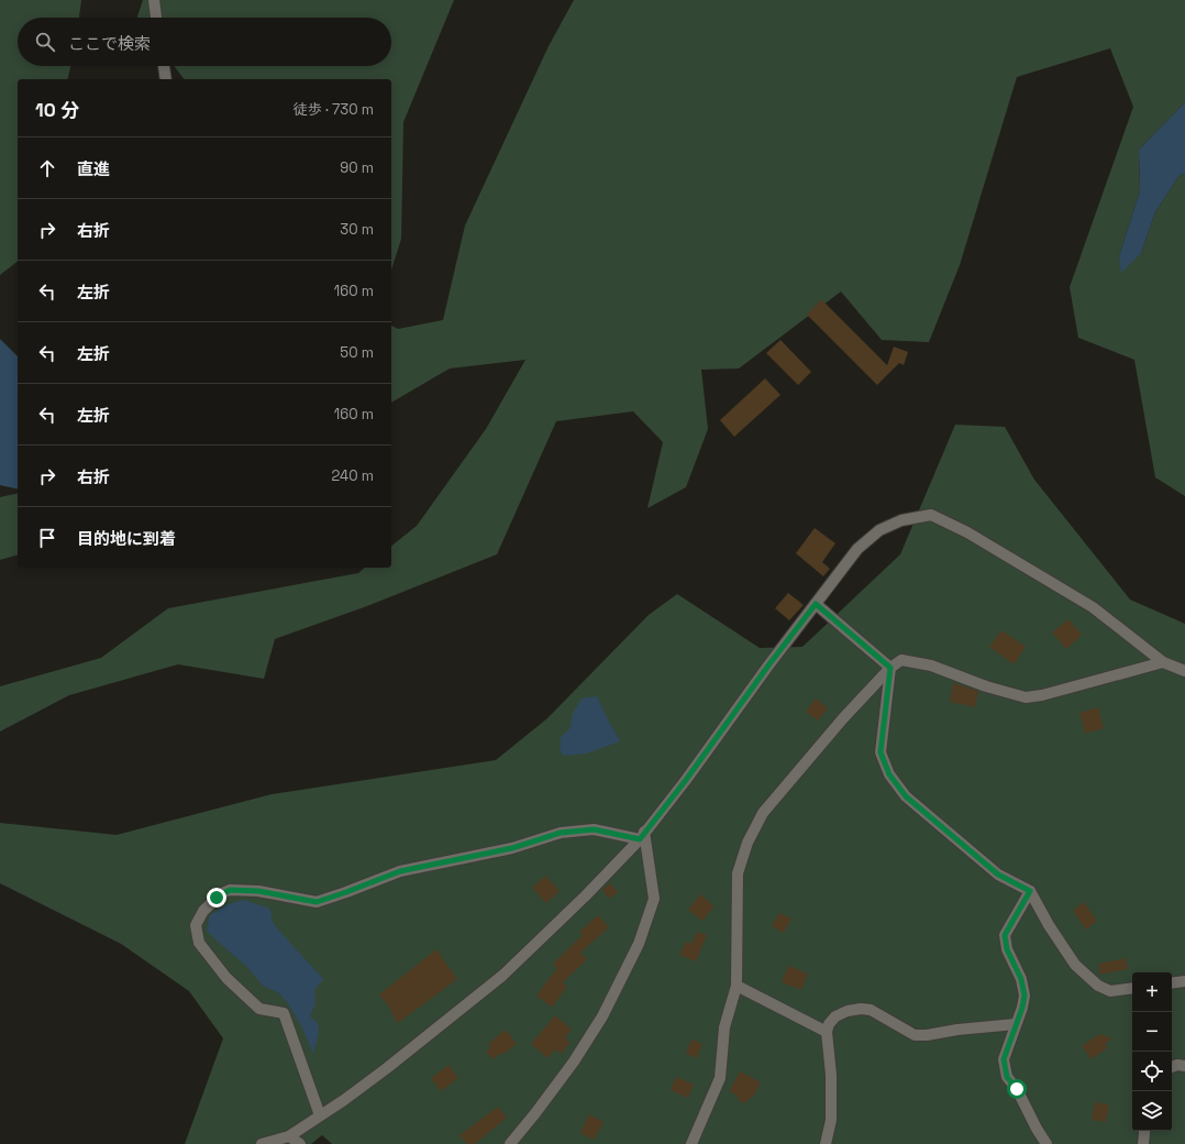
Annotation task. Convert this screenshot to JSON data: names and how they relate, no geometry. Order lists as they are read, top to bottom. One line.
{"page":{"search":"ここで検索","heading":["10 分","徒歩 · 730 m"],"list":[["直進","90 m"],["右折","30 m"],["左折","160 m"],["左折","50 m"],["左折","160 m"],["右折","240 m"],"目的地に到着"],"map_buttons":["+","−"]}}
